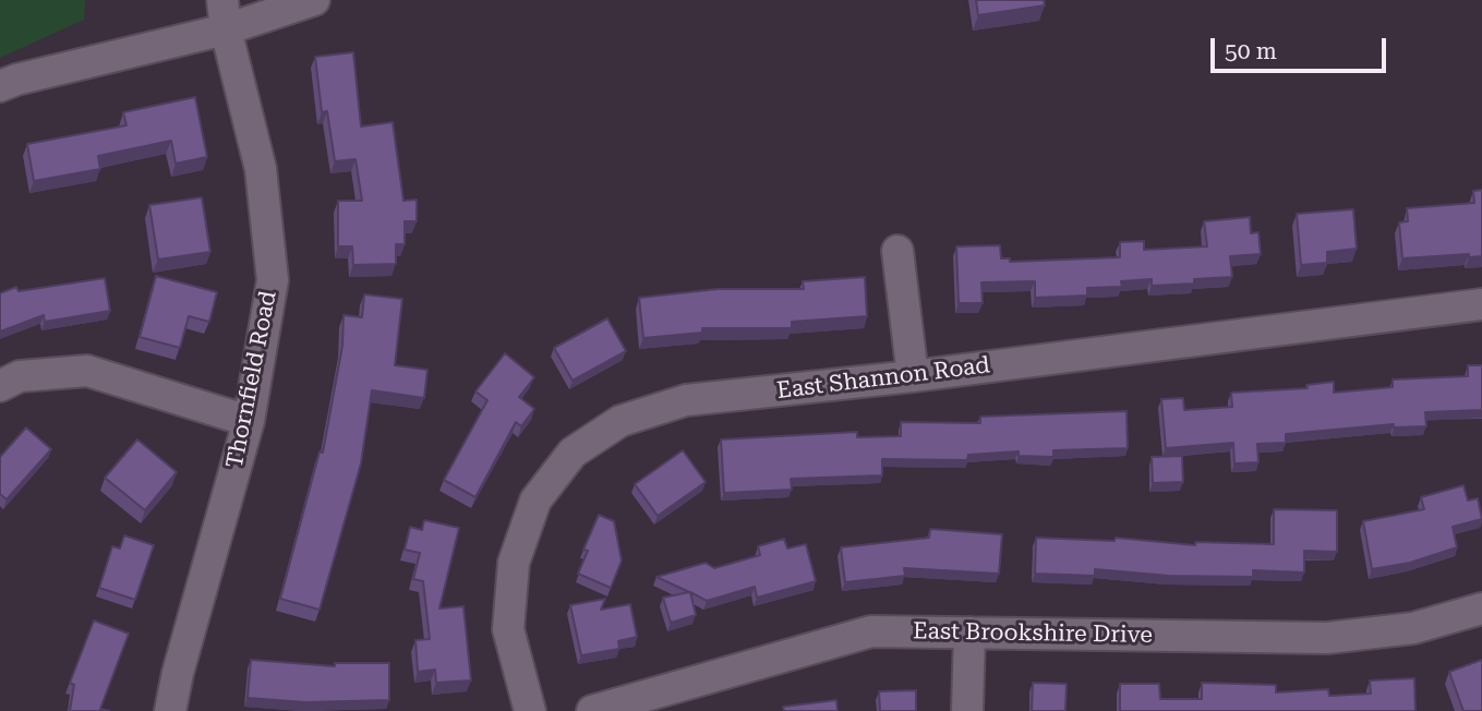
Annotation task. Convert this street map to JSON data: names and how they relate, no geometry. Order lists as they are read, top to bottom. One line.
{"streets":{"street":["East Shannon Road","Thornfield Road","East Brookshire Drive"]},"scale_bar":"50 m"}
